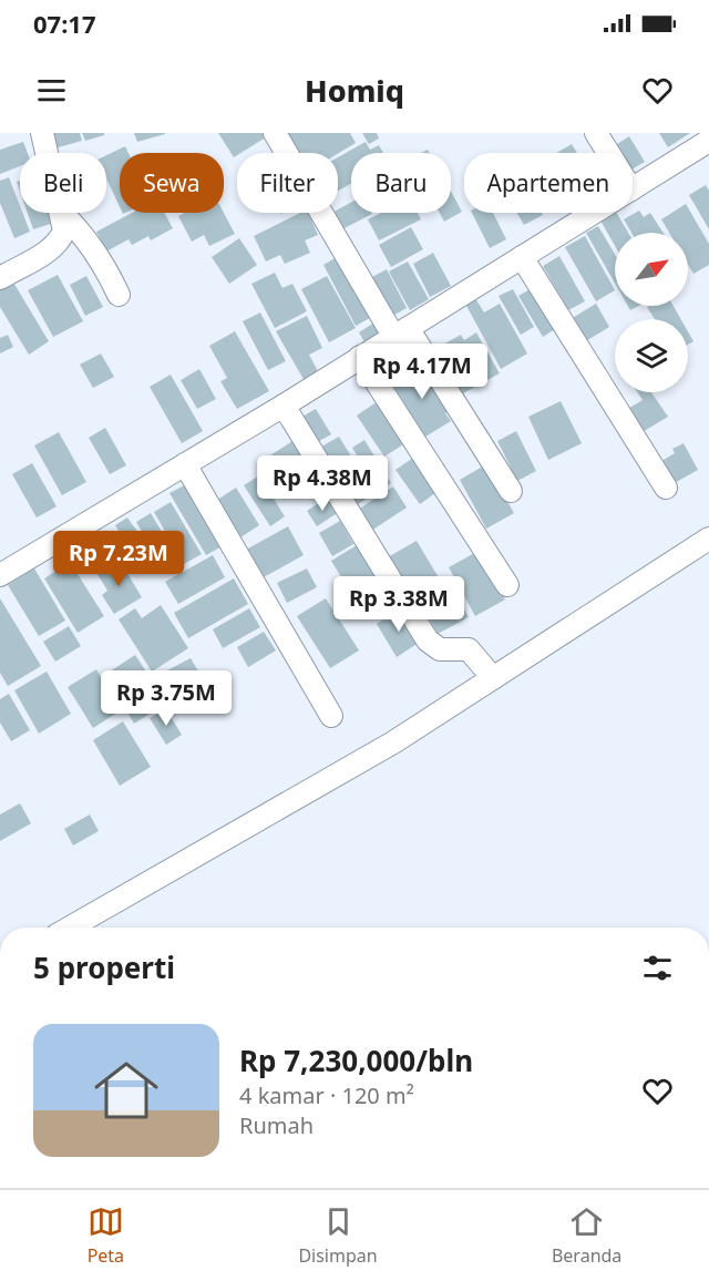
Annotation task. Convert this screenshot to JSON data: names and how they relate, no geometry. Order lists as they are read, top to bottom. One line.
{"north":"top right","page":{"status":"07:17","header":"Homiq","chip":["Beli","Sewa","Filter","Baru","Apartemen"],"price":["Rp 4.17M","Rp 4.38M","Rp 7.23M","Rp 3.38M","Rp 3.75M"],"heading":"5 properti","list":[{"name":"Rp 7,230,000/bln","note":"4 kamar · 120 m² · Rumah"}],"tabs":["Peta","Disimpan","Beranda"]}}
